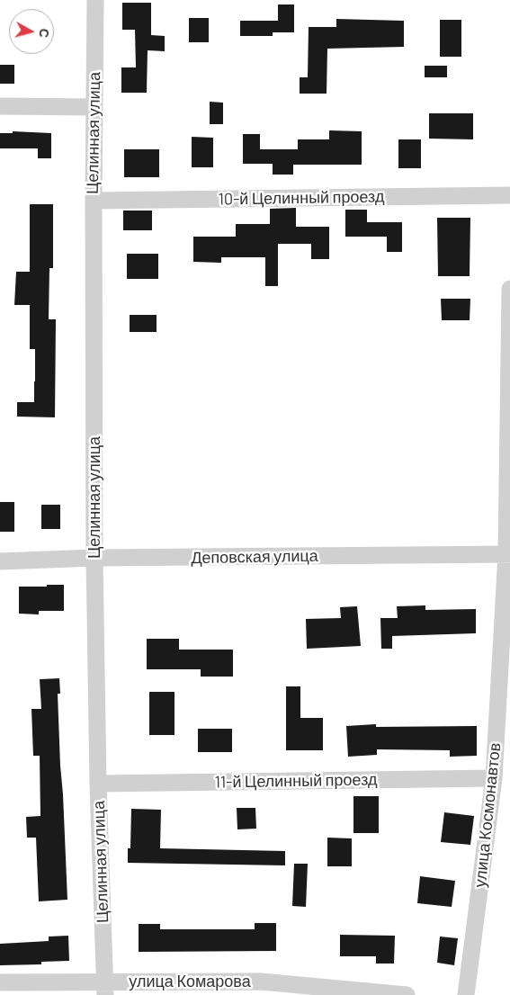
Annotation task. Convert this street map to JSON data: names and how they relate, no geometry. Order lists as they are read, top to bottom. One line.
{"streets":{"street":["Целинная улица","10-й Целинный проезд","Деповская улица","11-й Целинный проезд","улица Космонавтов","улица Комарова"]},"crossings":[["Целинная улица","10-й Целинный проезд"],["Целинная улица","Деповская улица"],["Целинная улица","11-й Целинный проезд"],["Целинная улица","улица Комарова"],["Деповская улица","улица Космонавтов"],["11-й Целинный проезд","улица Космонавтов"]],"north":"right"}
